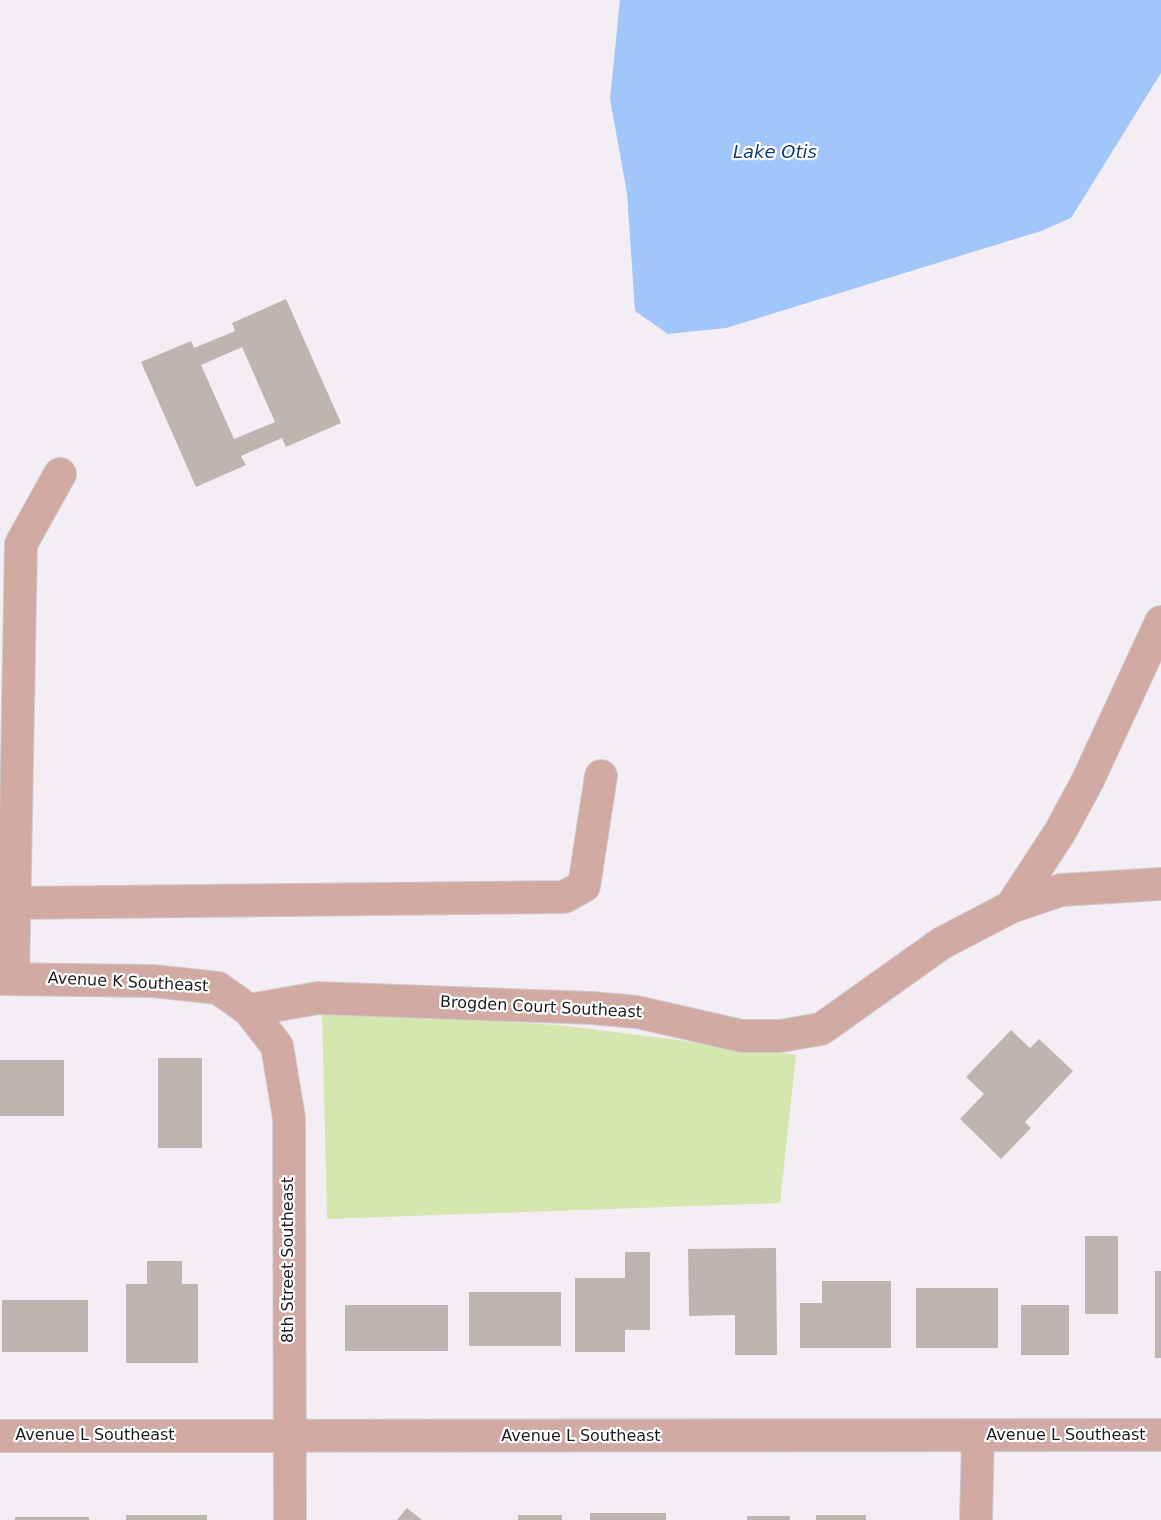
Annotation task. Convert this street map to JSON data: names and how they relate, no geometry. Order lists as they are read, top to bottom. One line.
{"streets":{"street":["Avenue K Southeast","Brogden Court Southeast","8th Street Southeast","Avenue L Southeast"]},"crossings":[["Avenue K Southeast","Brogden Court Southeast"],["Avenue K Southeast","8th Street Southeast"],["Brogden Court Southeast","8th Street Southeast"],["8th Street Southeast","Avenue L Southeast"]],"water":["Lake Otis"]}
